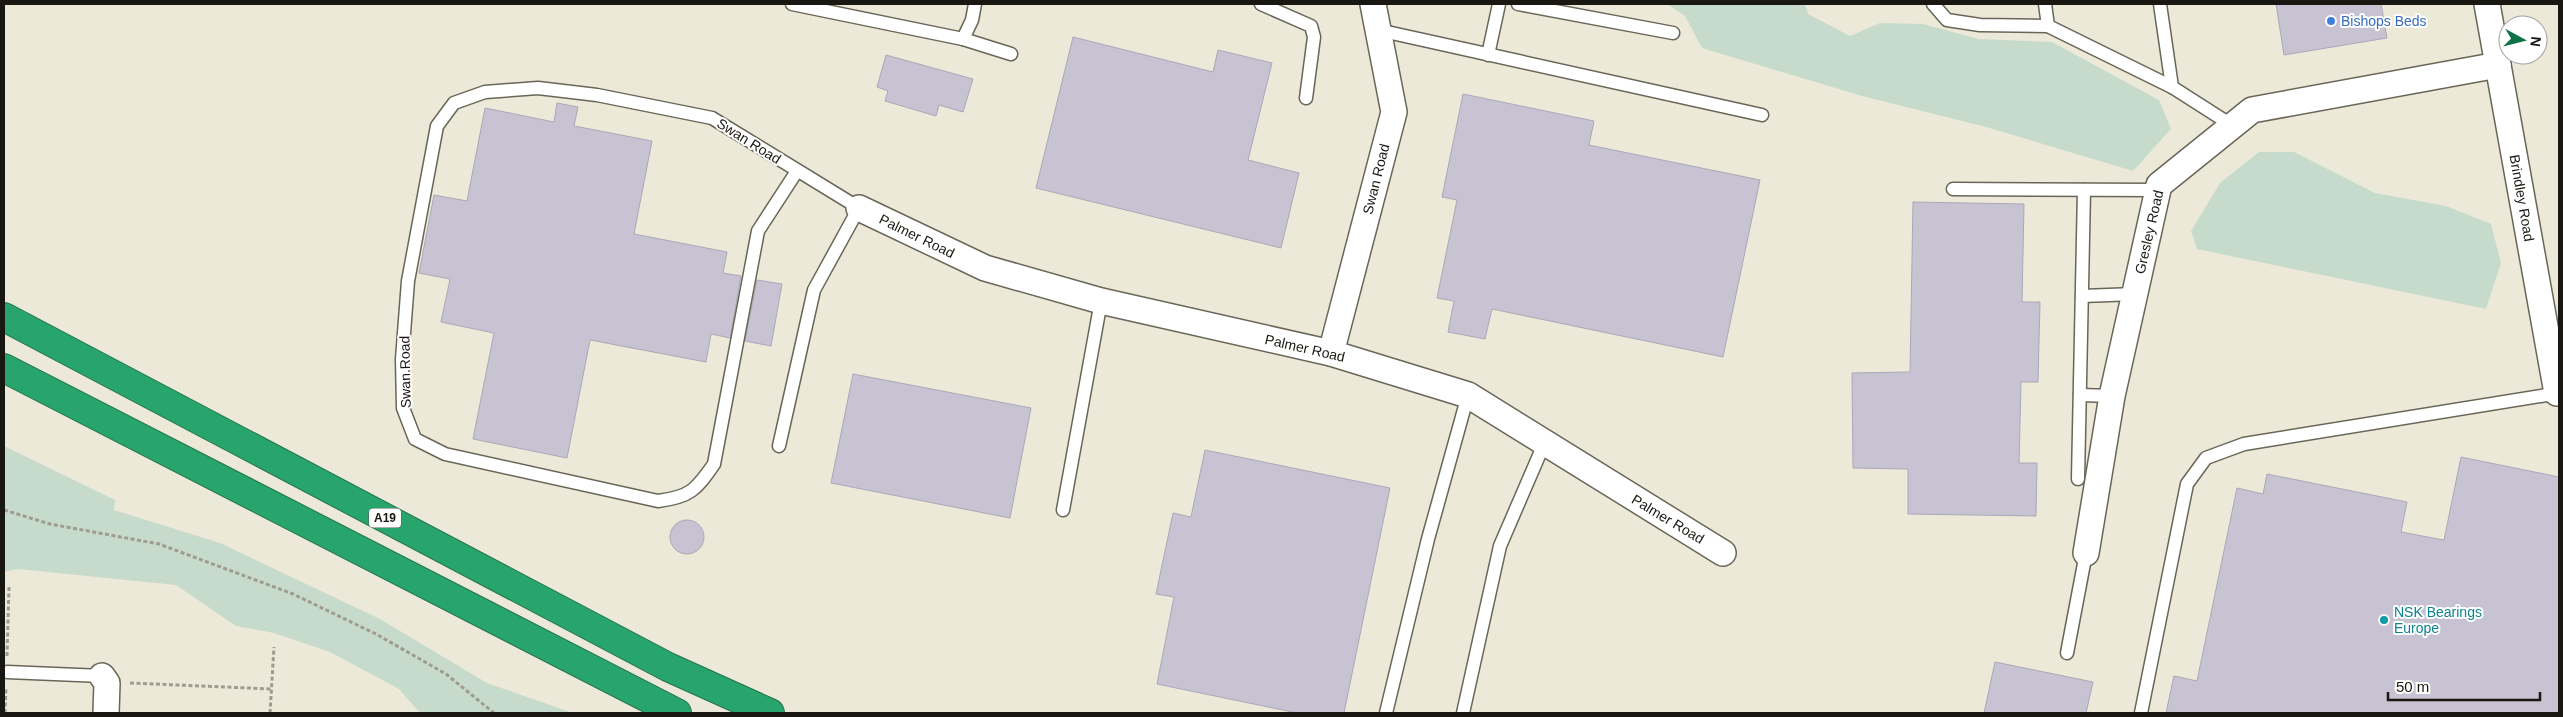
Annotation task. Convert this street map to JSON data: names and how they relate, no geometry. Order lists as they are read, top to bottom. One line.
{"streets":{"highway":["A19"],"street":["Swan Road","Brindley Road","Gresley Road","Palmer Road"]},"crossings":[["Swan Road","Palmer Road"],["Brindley Road","Gresley Road"]],"places":["Bishops Beds","NSK Bearings Europe"],"scale_bar":"50 m","north":"right"}
